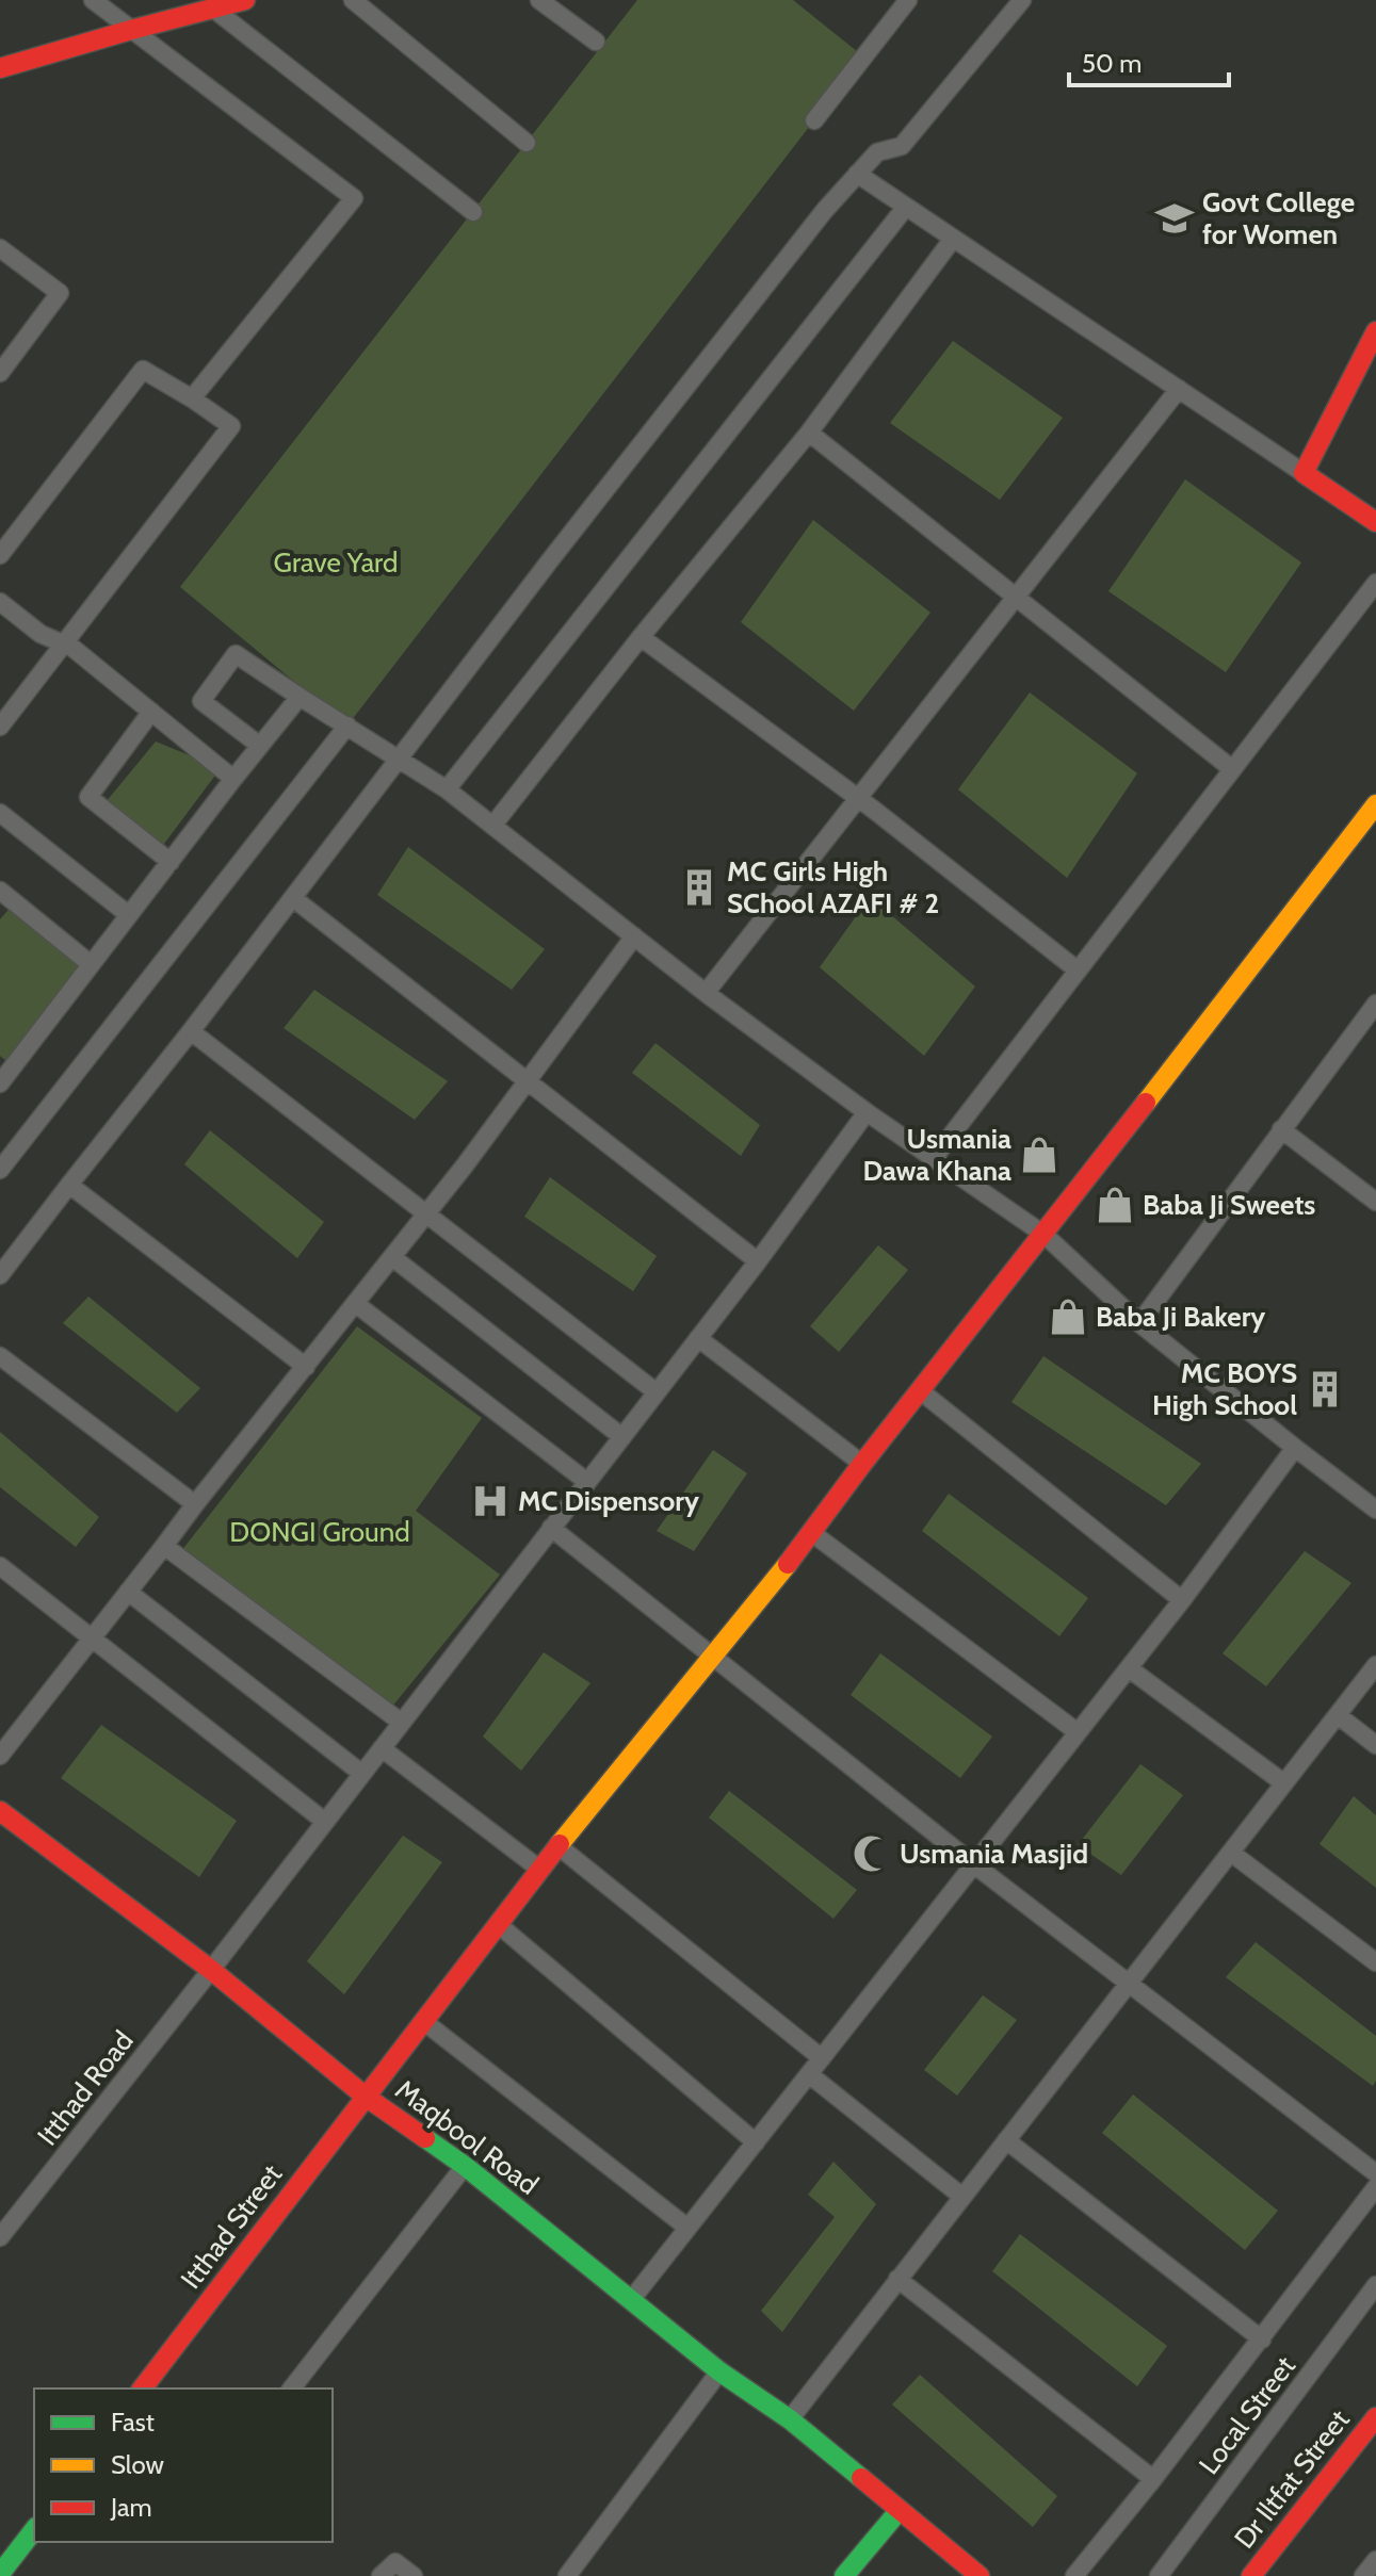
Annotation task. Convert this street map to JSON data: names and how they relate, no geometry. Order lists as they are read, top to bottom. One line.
{"streets":{"street":["Itthad Road","Maqbool Road","Itthad Street","Local Street","Dr Iltfat Street"]},"crossings":[["Itthad Road","Maqbool Road"],["Maqbool Road","Itthad Street"]],"parks":["Grave Yard","DONGI Ground"],"places":{"school or university":["Govt College for Women"],"building":["MC Girls High SChool AZAFI # 2","MC BOYS High School"],"shop":["Usmania Dawa Khana","Baba Ji Sweets","Baba Ji Bakery"],"hospital":["MC Dispensory"],"mosque":["Usmania Masjid"]},"legend":["Fast","Slow","Jam"],"scale_bar":"50 m"}
